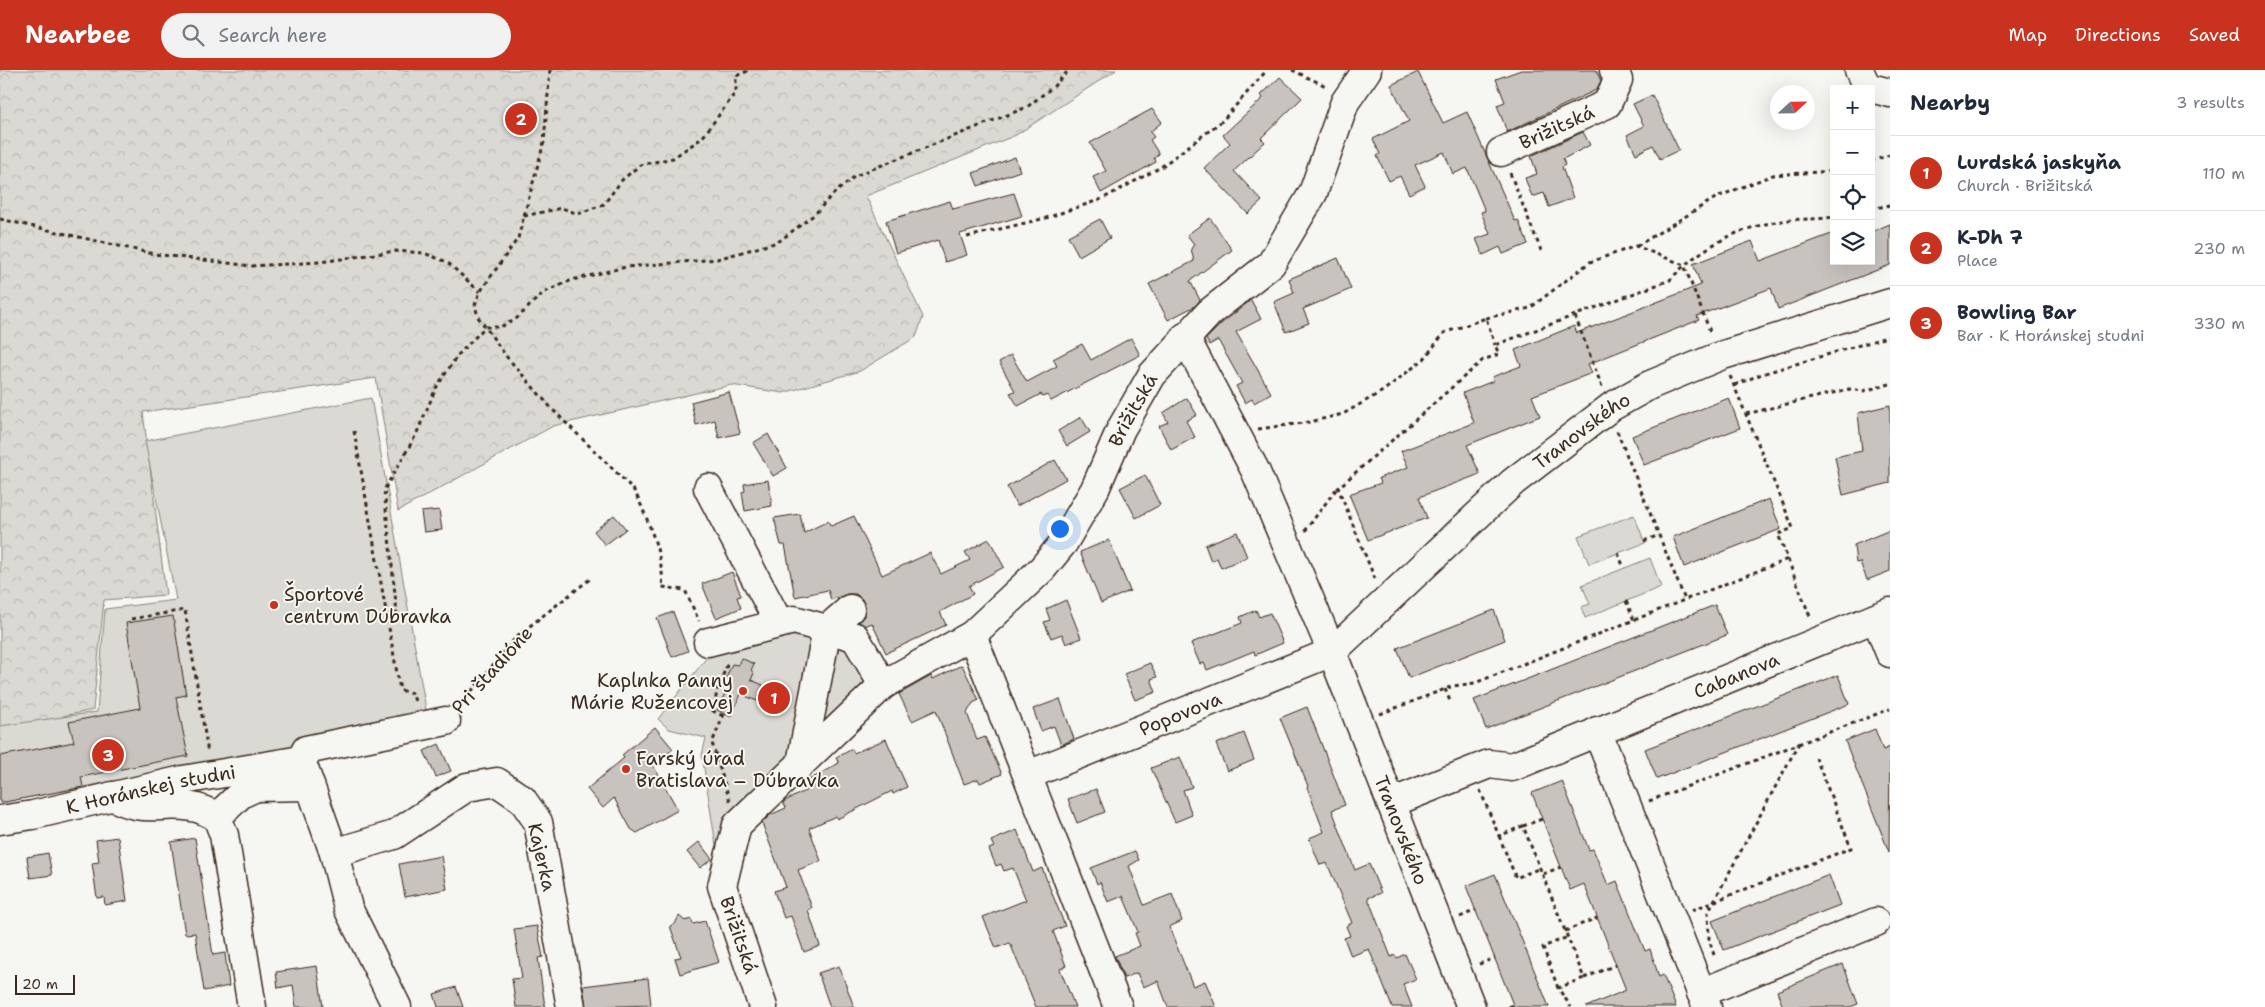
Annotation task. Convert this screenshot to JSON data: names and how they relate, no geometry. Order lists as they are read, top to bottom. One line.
{"streets":{"street":["Brižitská","Tranovského","Pri štadióne","Cabanova","Popovova","K Horánskej studni","Kajerka"]},"crossings":[["Brižitská","Tranovského"],["Tranovského","Cabanova"],["Tranovského","Popovova"],["Pri štadióne","K Horánskej studni"]],"places":["Športové centrum Dúbravka","Kaplnka Panny Márie Ružencovej","Farský úrad Bratislava – Dúbravka"],"scale_bar":"20 m","north":"right","page":{"header":"Nearbee","search":"Search here","nav":["Map","Directions","Saved"],"heading":["Nearby","3 results"],"map_buttons":["+","−"],"pins":["2","1","3"],"list":[{"mark":"1","name":"Lurdská jaskyňa","note":"Church · Brižitská","value":"110 m"},{"mark":"2","name":"K-Dh 7","note":"Place","value":"230 m"},{"mark":"3","name":"Bowling Bar","note":"Bar · K Horánskej studni","value":"330 m"}],"scale":"20 m"}}
